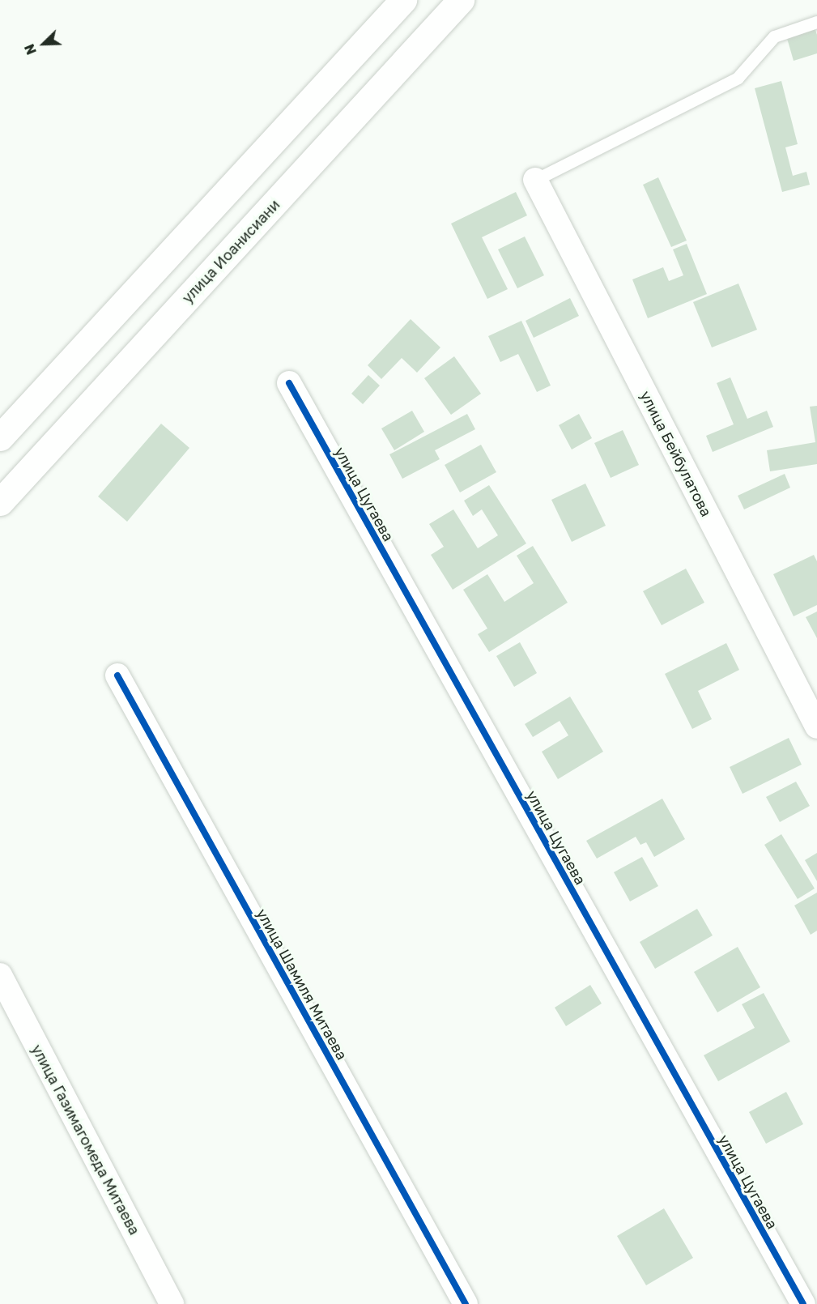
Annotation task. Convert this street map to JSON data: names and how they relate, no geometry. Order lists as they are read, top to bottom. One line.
{"streets":{"main road":["улица Иоанисиани"],"street":["улица Бейбулатова","улица Цугаева","улица Шамиля Митаева","улица Газимагомеда Митаева"]},"north":"bottom left"}
